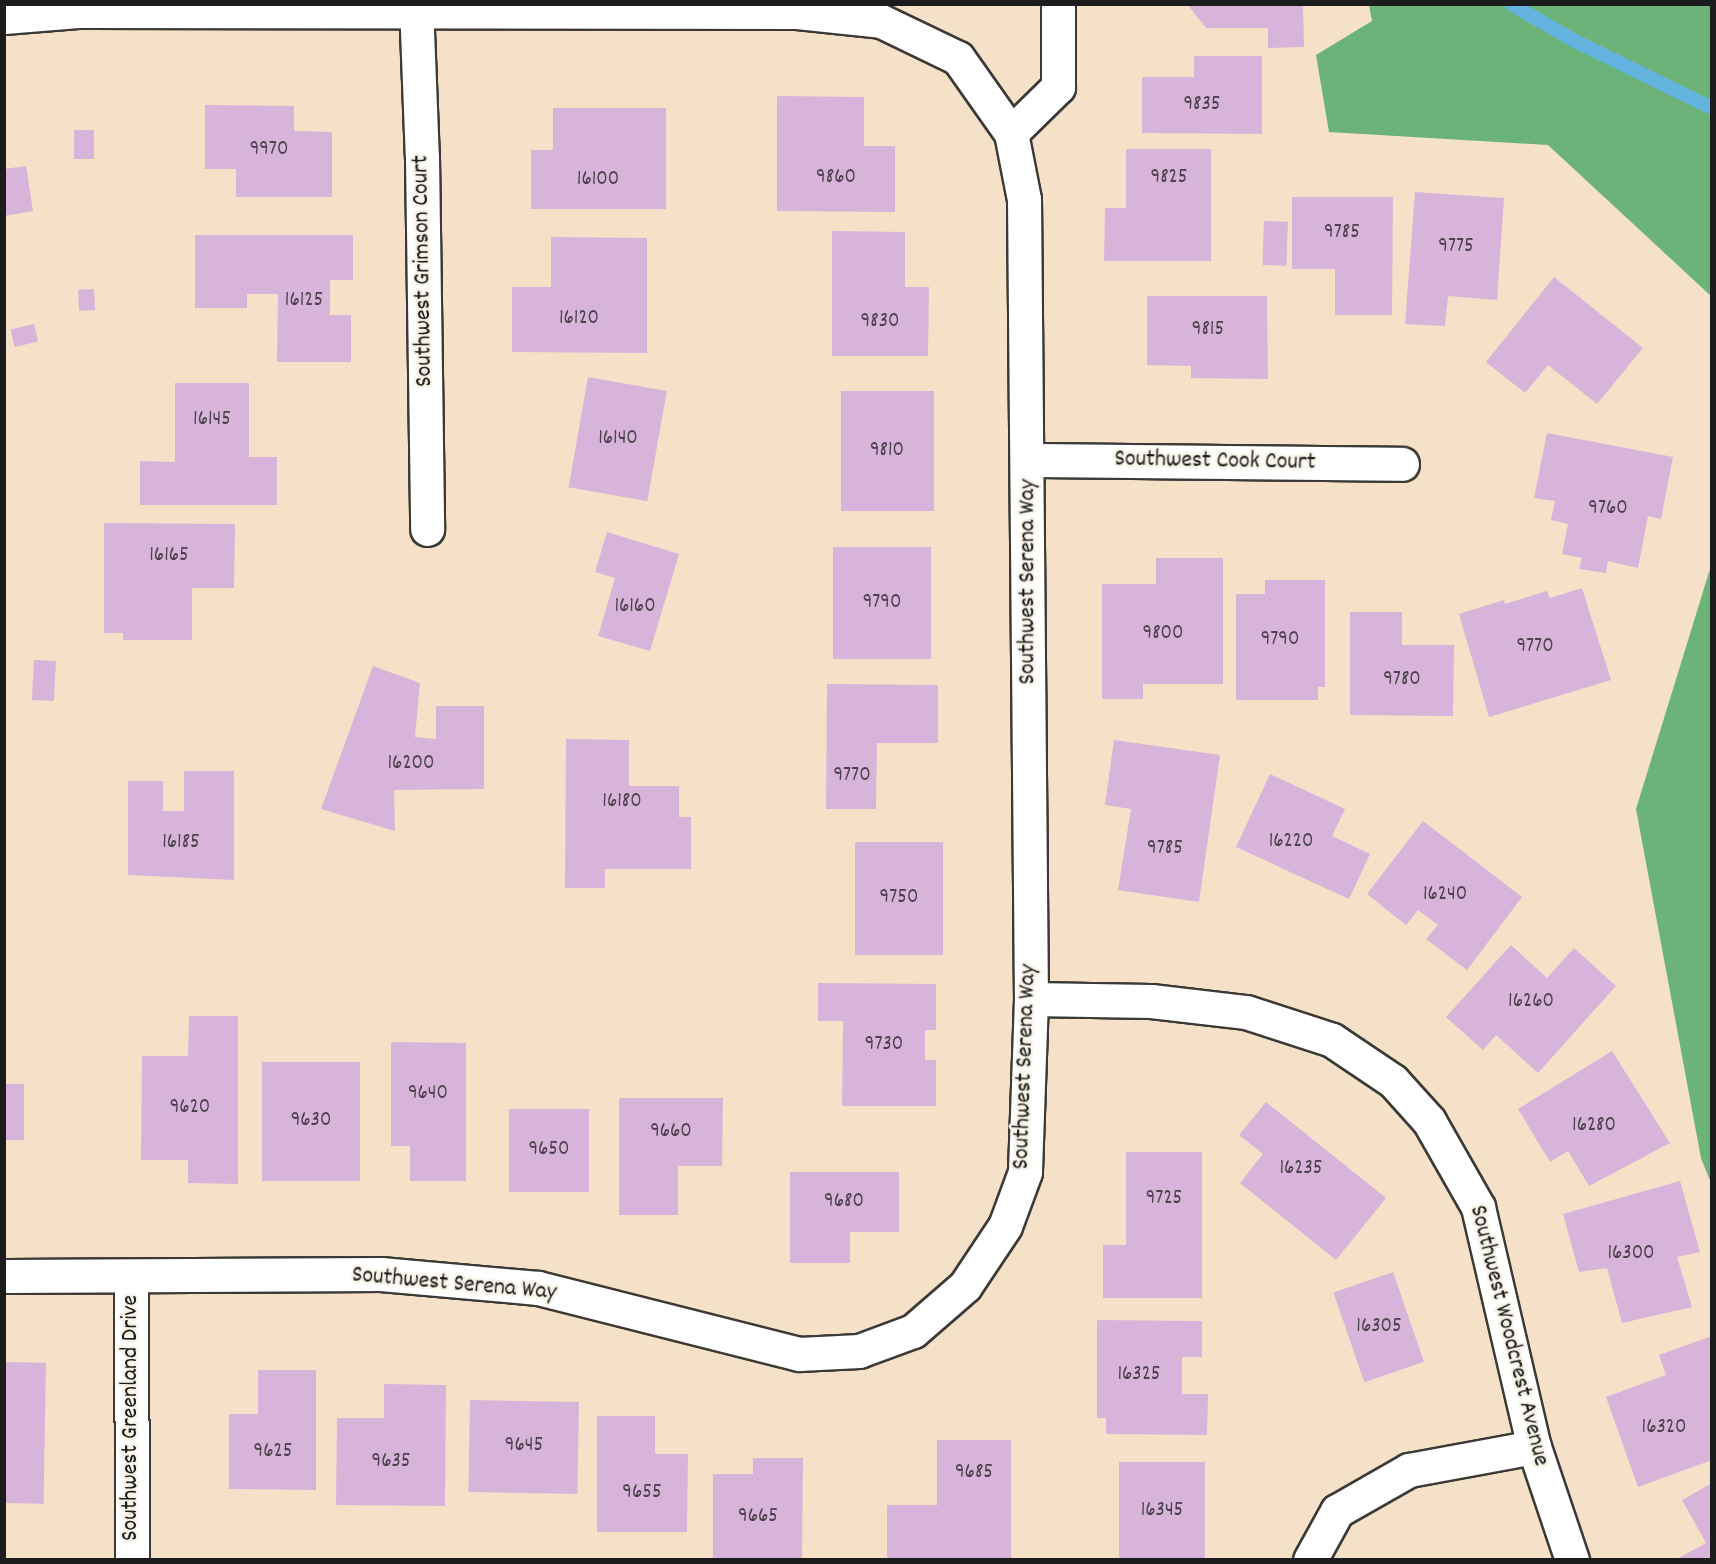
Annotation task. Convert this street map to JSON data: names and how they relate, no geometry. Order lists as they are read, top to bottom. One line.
{"streets":{"street":["Southwest Grimson Court","Southwest Cook Court","Southwest Serena Way","Southwest Woodcrest Avenue","Southwest Greenland Drive"]},"crossings":[["Southwest Grimson Court","Southwest Serena Way"],["Southwest Cook Court","Southwest Serena Way"],["Southwest Serena Way","Southwest Woodcrest Avenue"],["Southwest Serena Way","Southwest Greenland Drive"]],"house_numbers":["9835","9970","9860","9825","16100","9785","9775","16125","16120","9830","9815","16145","16140","9810","9760","16165","9790","16160","9800","9790","9770","9780","16200","9770","16180","16220","16185","9785","16240","9750","16260","9730","9640","9620","9630","16280","9660","9650","16235","9725","9680","16300","16305","16325","16320","9645","9625","9635","9685","9655","16345","9665"]}
